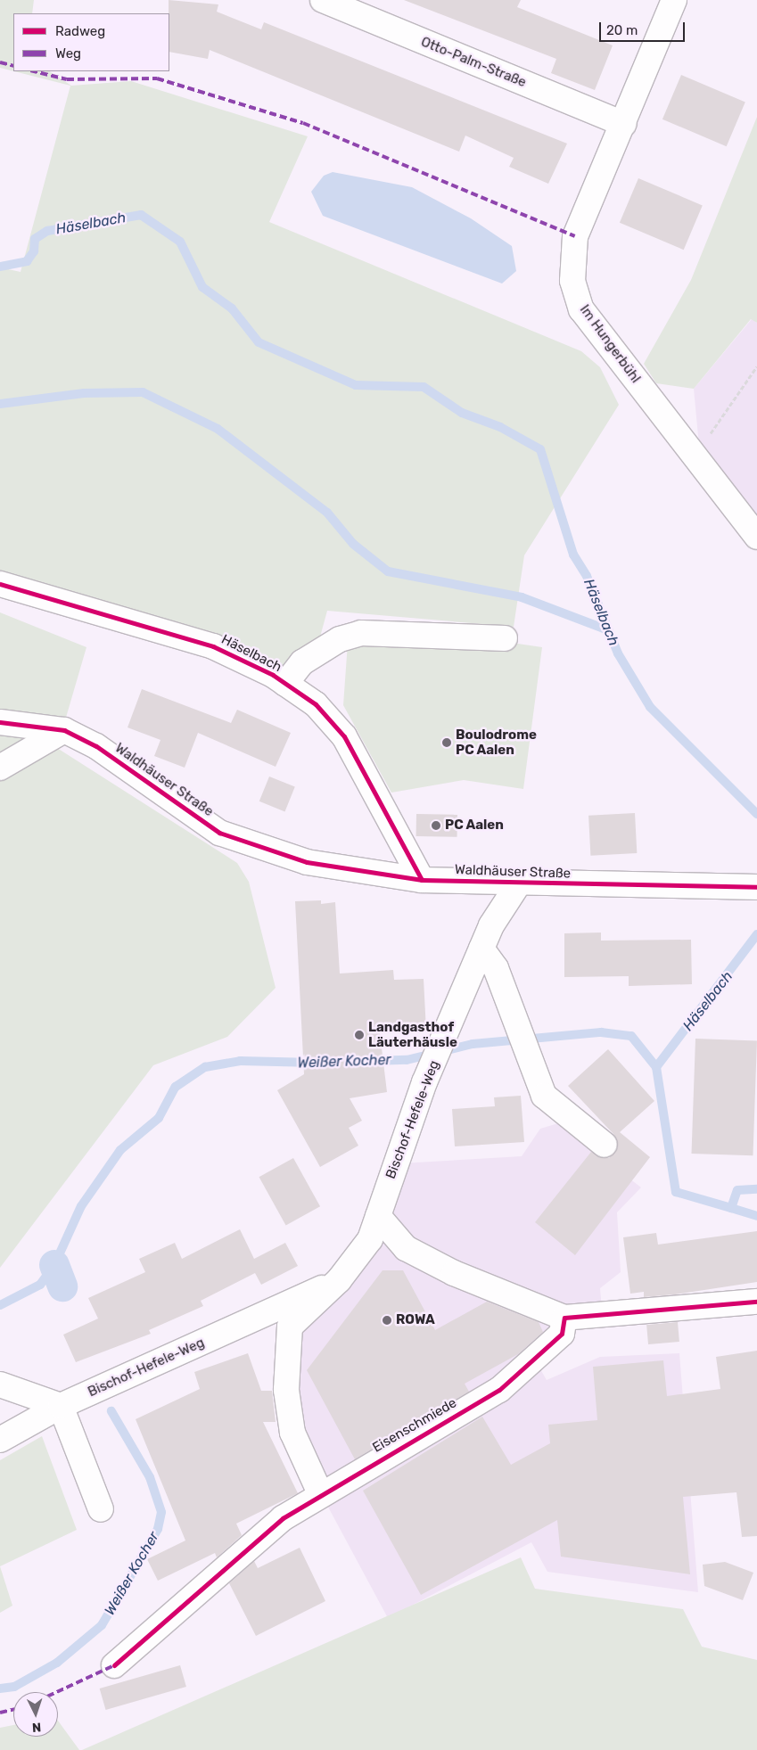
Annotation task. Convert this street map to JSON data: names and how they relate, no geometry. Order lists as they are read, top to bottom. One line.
{"streets":{"street":["Otto-Palm-Straße","Im Hungerbühl","Häselbach","Waldhäuser Straße","Bischof-Hefele-Weg","Eisenschmiede"]},"crossings":[["Otto-Palm-Straße","Im Hungerbühl"],["Häselbach","Waldhäuser Straße"],["Waldhäuser Straße","Bischof-Hefele-Weg"],["Bischof-Hefele-Weg","Eisenschmiede"]],"water":["Häselbach","Weißer Kocher"],"places":["Boulodrome PC Aalen","PC Aalen","Landgasthof Läuterhäusle","ROWA"],"legend":["Radweg","Weg"],"scale_bar":"20 m","north":"bottom"}
